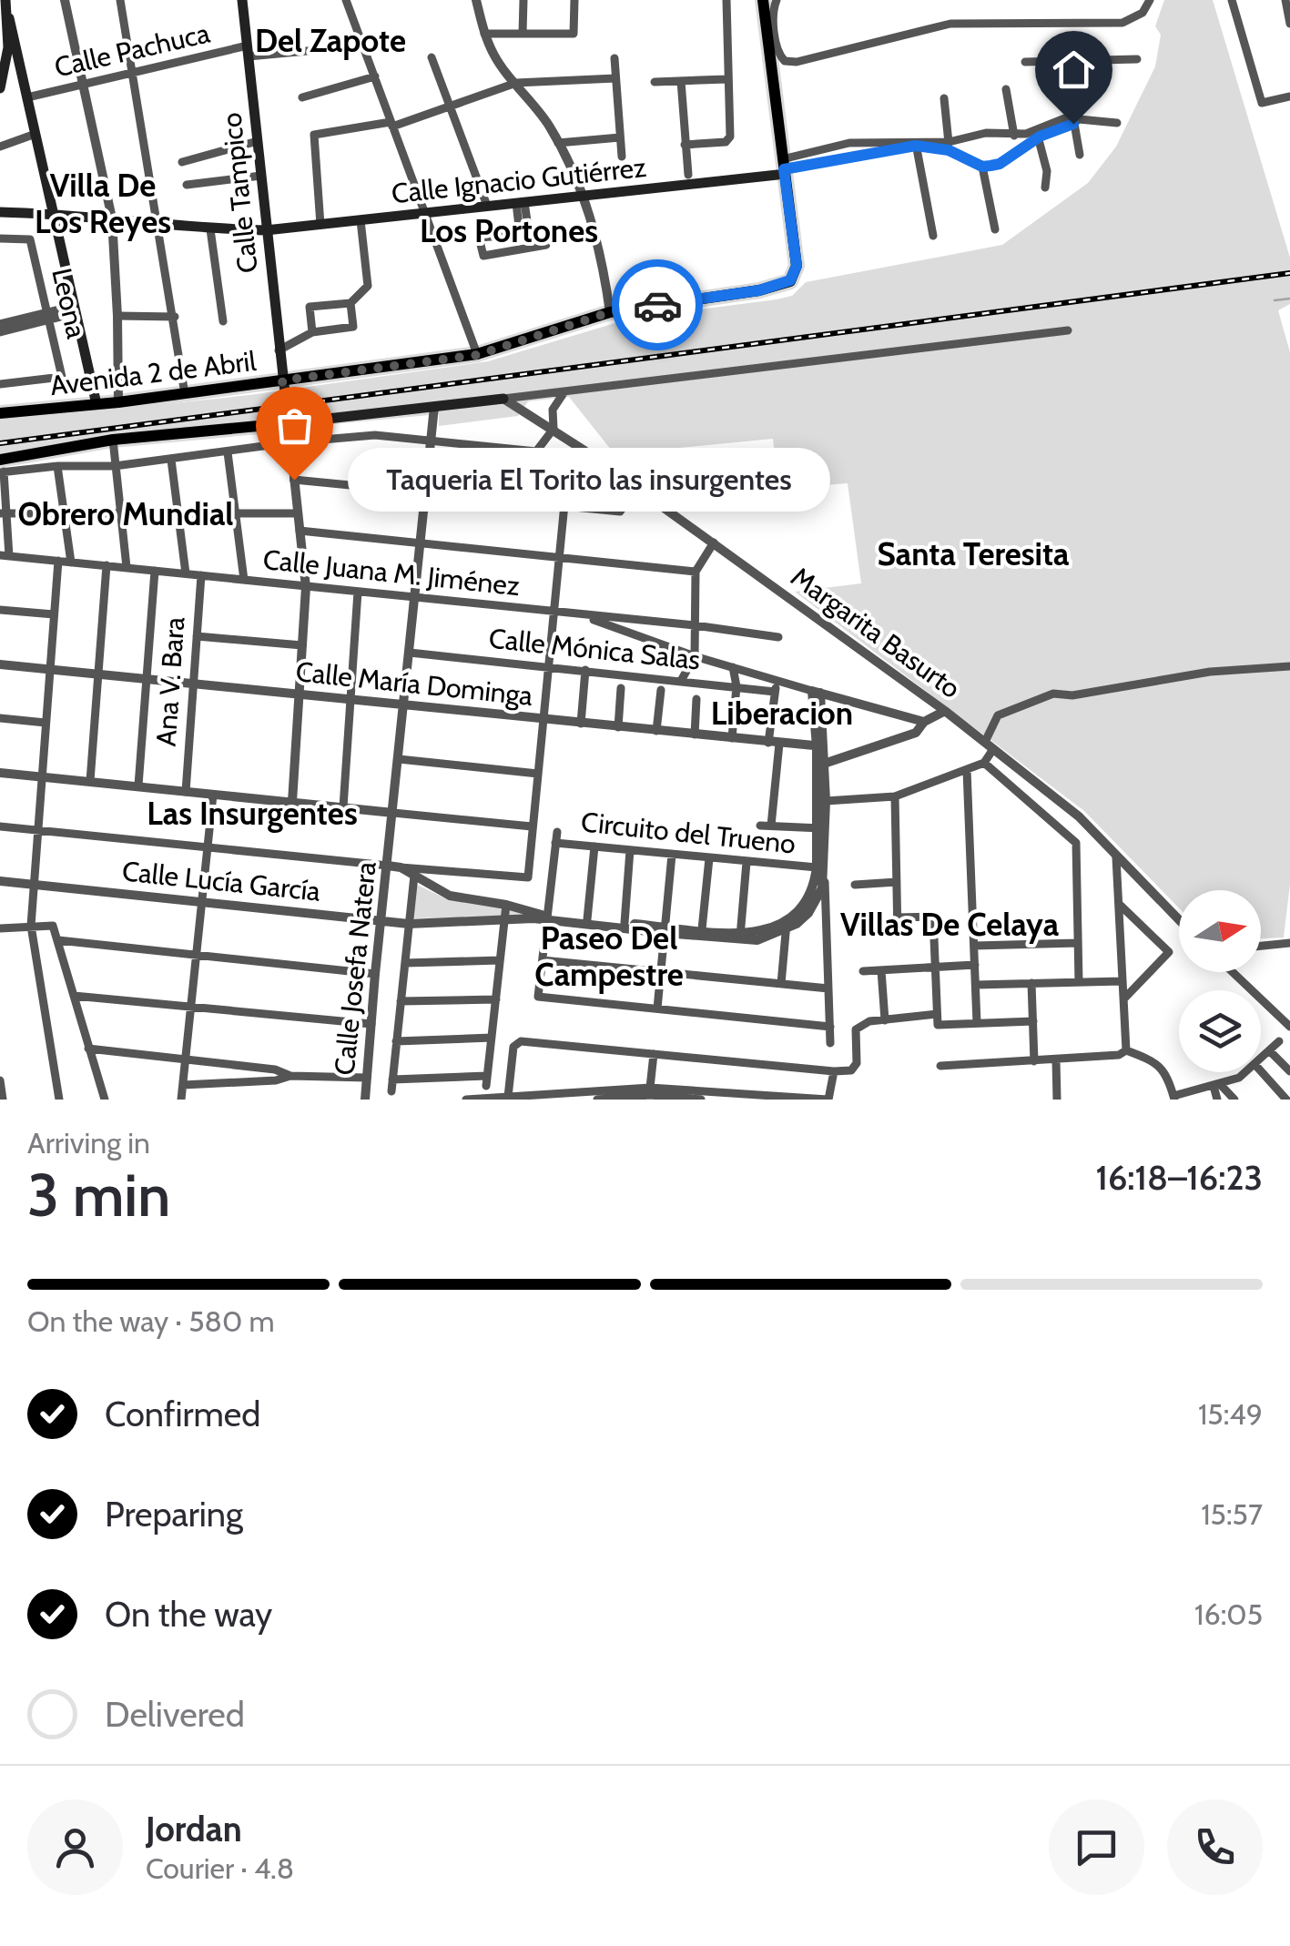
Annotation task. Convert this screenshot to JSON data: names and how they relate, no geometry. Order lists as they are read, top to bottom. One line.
{"streets":{"main road":["Calle Ignacio Gutiérrez","Calle Tampico","Avenida 2 de Abril"],"street":["Calle Pachuca","Leona","Calle Juana M. Jiménez","Margarita Basurto","Calle Mónica Salas","Ana V. Bara","Calle María Dominga","Circuito del Trueno","Calle Lucía García","Calle Josefa Natera"]},"crossings":[["Calle Pachuca","Calle Tampico"],["Calle Ignacio Gutiérrez","Calle Tampico"],["Calle Tampico","Avenida 2 de Abril"],["Calle Juana M. Jiménez","Ana V. Bara"],["Calle Juana M. Jiménez","Calle Josefa Natera"],["Calle Mónica Salas","Calle Josefa Natera"],["Ana V. Bara","Calle María Dominga"],["Calle María Dominga","Calle Josefa Natera"],["Calle Lucía García","Calle Josefa Natera"]],"districts":["Del Zapote","Villa De Los Reyes","Los Portones","Obrero Mundial","Santa Teresita","Liberacion","Las Insurgentes","Villas De Celaya","Paseo Del Campestre"],"places":["Taqueria El Torito las insurgentes"],"north":"right","page":{"bubble":"Taqueria El Torito las insurgentes","heading":["3 min","Arriving in","16:18–16:23"],"panel":["Jordan","Courier · 4.8"],"bar":"On the way · 580 m","list":[["Confirmed","15:49"],["Preparing","15:57"],["On the way","16:05"],"Delivered"]}}
